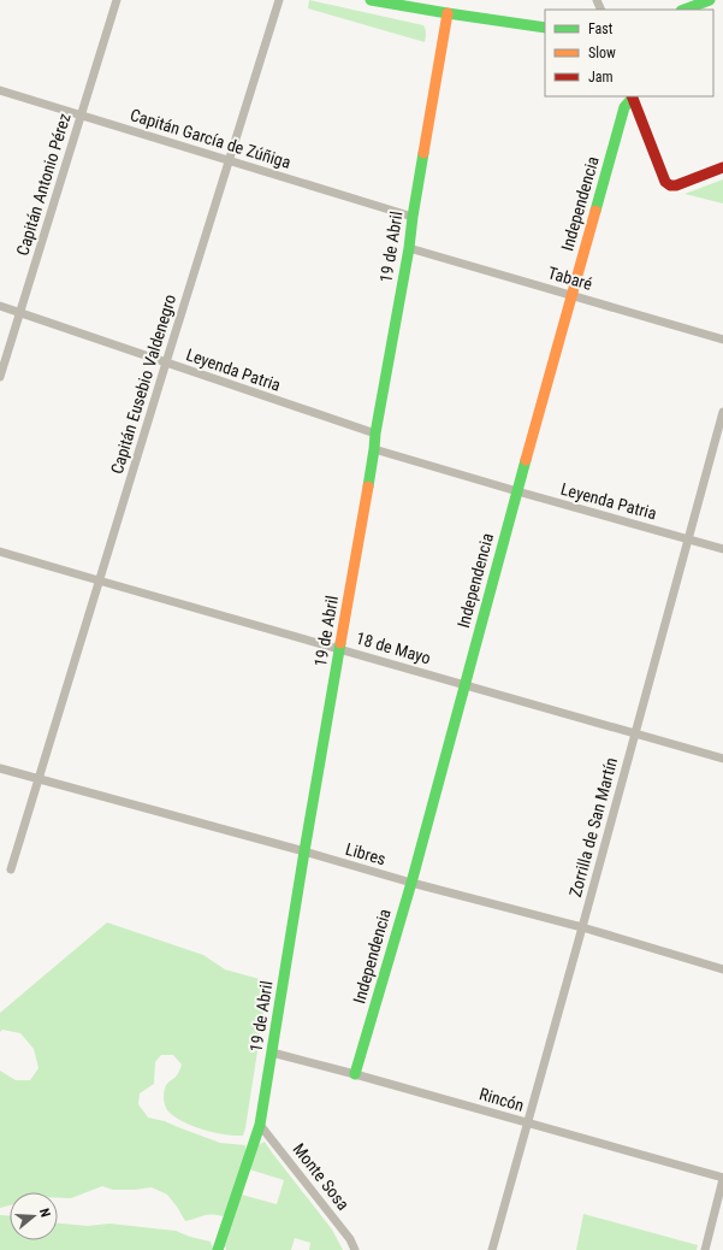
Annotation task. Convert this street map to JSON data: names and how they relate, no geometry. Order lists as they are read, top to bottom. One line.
{"streets":{"street":["Capitán García de Zúñiga","Capitán Antonio Pérez","Independencia","19 de Abril","Tabaré","Leyenda Patria","Capitán Eusebio Valdenegro","18 de Mayo","Zorrilla de San Martín","Libres","Rincón","Monte Sosa"]},"crossings":[["Capitán García de Zúñiga","Capitán Antonio Pérez"],["Capitán García de Zúñiga","19 de Abril"],["Capitán García de Zúñiga","Capitán Eusebio Valdenegro"],["Capitán Antonio Pérez","Leyenda Patria"],["Independencia","Tabaré"],["Independencia","Leyenda Patria"],["Independencia","18 de Mayo"],["Independencia","Libres"],["Independencia","Rincón"],["19 de Abril","Tabaré"],["19 de Abril","Leyenda Patria"],["19 de Abril","18 de Mayo"],["19 de Abril","Libres"],["19 de Abril","Rincón"],["19 de Abril","Monte Sosa"],["Leyenda Patria","Capitán Eusebio Valdenegro"],["Leyenda Patria","Zorrilla de San Martín"],["Capitán Eusebio Valdenegro","18 de Mayo"],["Capitán Eusebio Valdenegro","Libres"],["18 de Mayo","Zorrilla de San Martín"],["Zorrilla de San Martín","Libres"],["Zorrilla de San Martín","Rincón"]],"legend":["Fast","Slow","Jam"],"north":"right"}
